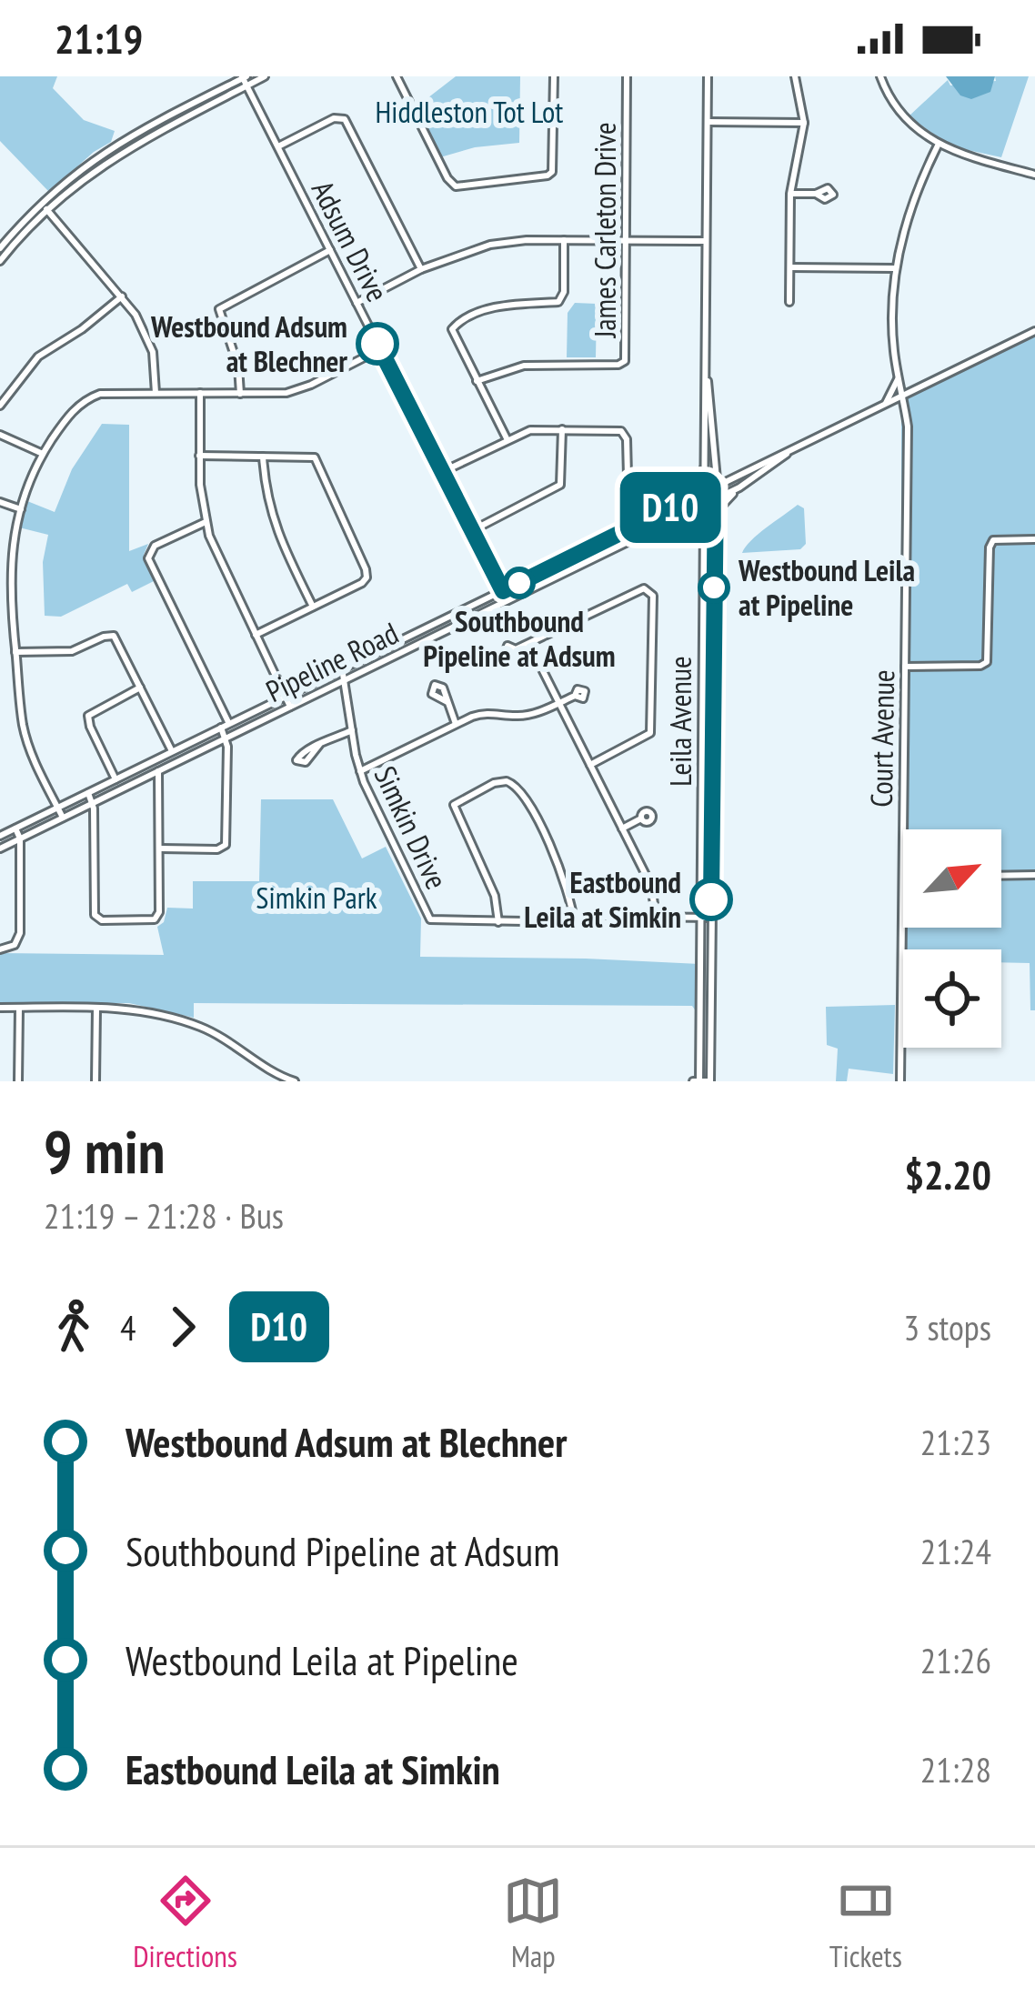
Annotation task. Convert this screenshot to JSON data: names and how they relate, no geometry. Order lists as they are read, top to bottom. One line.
{"streets":{"street":["James Carleton Drive","Adsum Drive","Pipeline Road","Leila Avenue","Court Avenue","Simkin Drive"]},"crossings":[["Adsum Drive","Pipeline Road"],["Pipeline Road","Leila Avenue"],["Pipeline Road","Court Avenue"],["Pipeline Road","Simkin Drive"],["Leila Avenue","Simkin Drive"]],"parks":["Hiddleston Tot Lot","Simkin Park"],"places":["Westbound Adsum at Blechner","Southbound Pipeline at Adsum","Westbound Leila at Pipeline","Eastbound Leila at Simkin"],"lines":["bus line D10"],"north":"top right","page":{"status":"21:19","on_map":"D10","heading":["9 min","21:19 – 21:28 · Bus","$2.20"],"legs":["4","D10","3 stops"],"list":[{"name":"Westbound Adsum at Blechner","value":"21:23"},{"name":"Southbound Pipeline at Adsum","value":"21:24"},{"name":"Westbound Leila at Pipeline","value":"21:26"},{"name":"Eastbound Leila at Simkin","value":"21:28"}],"tabs":["Directions","Map","Tickets"]}}
